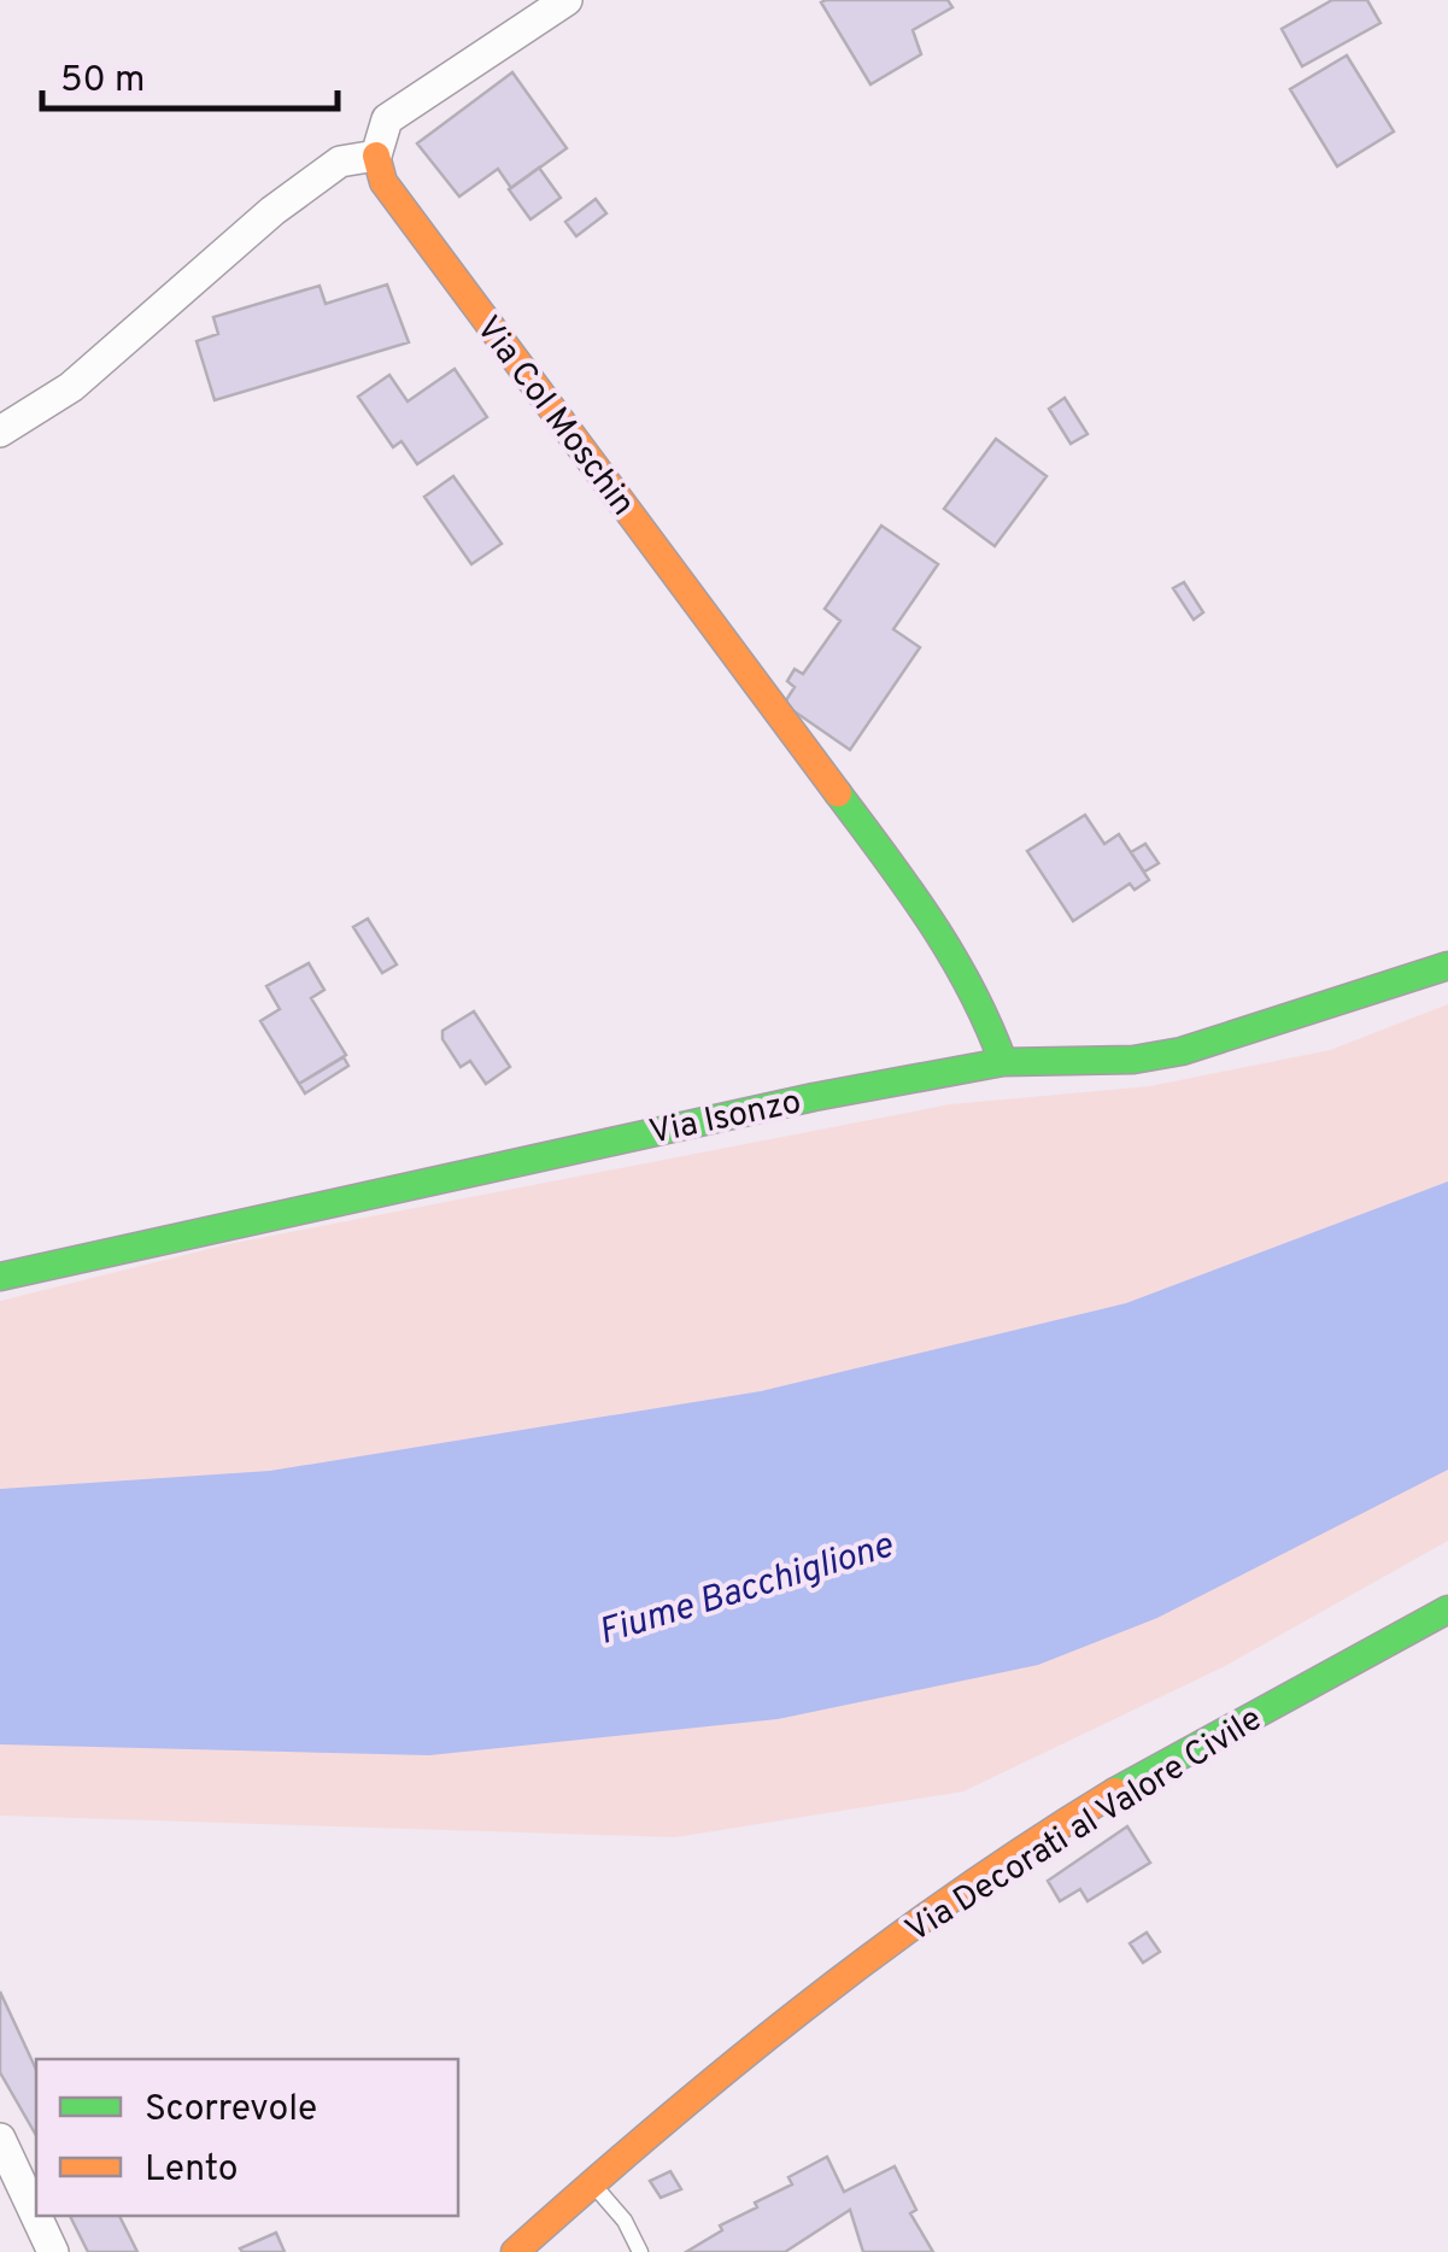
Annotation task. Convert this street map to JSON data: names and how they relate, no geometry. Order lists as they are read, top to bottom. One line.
{"streets":{"street":["Via Col Moschin","Via Isonzo","Via Decorati al Valore Civile"]},"crossings":[["Via Col Moschin","Via Isonzo"]],"water":["Fiume Bacchiglione"],"legend":["Scorrevole","Lento"],"scale_bar":"50 m"}
